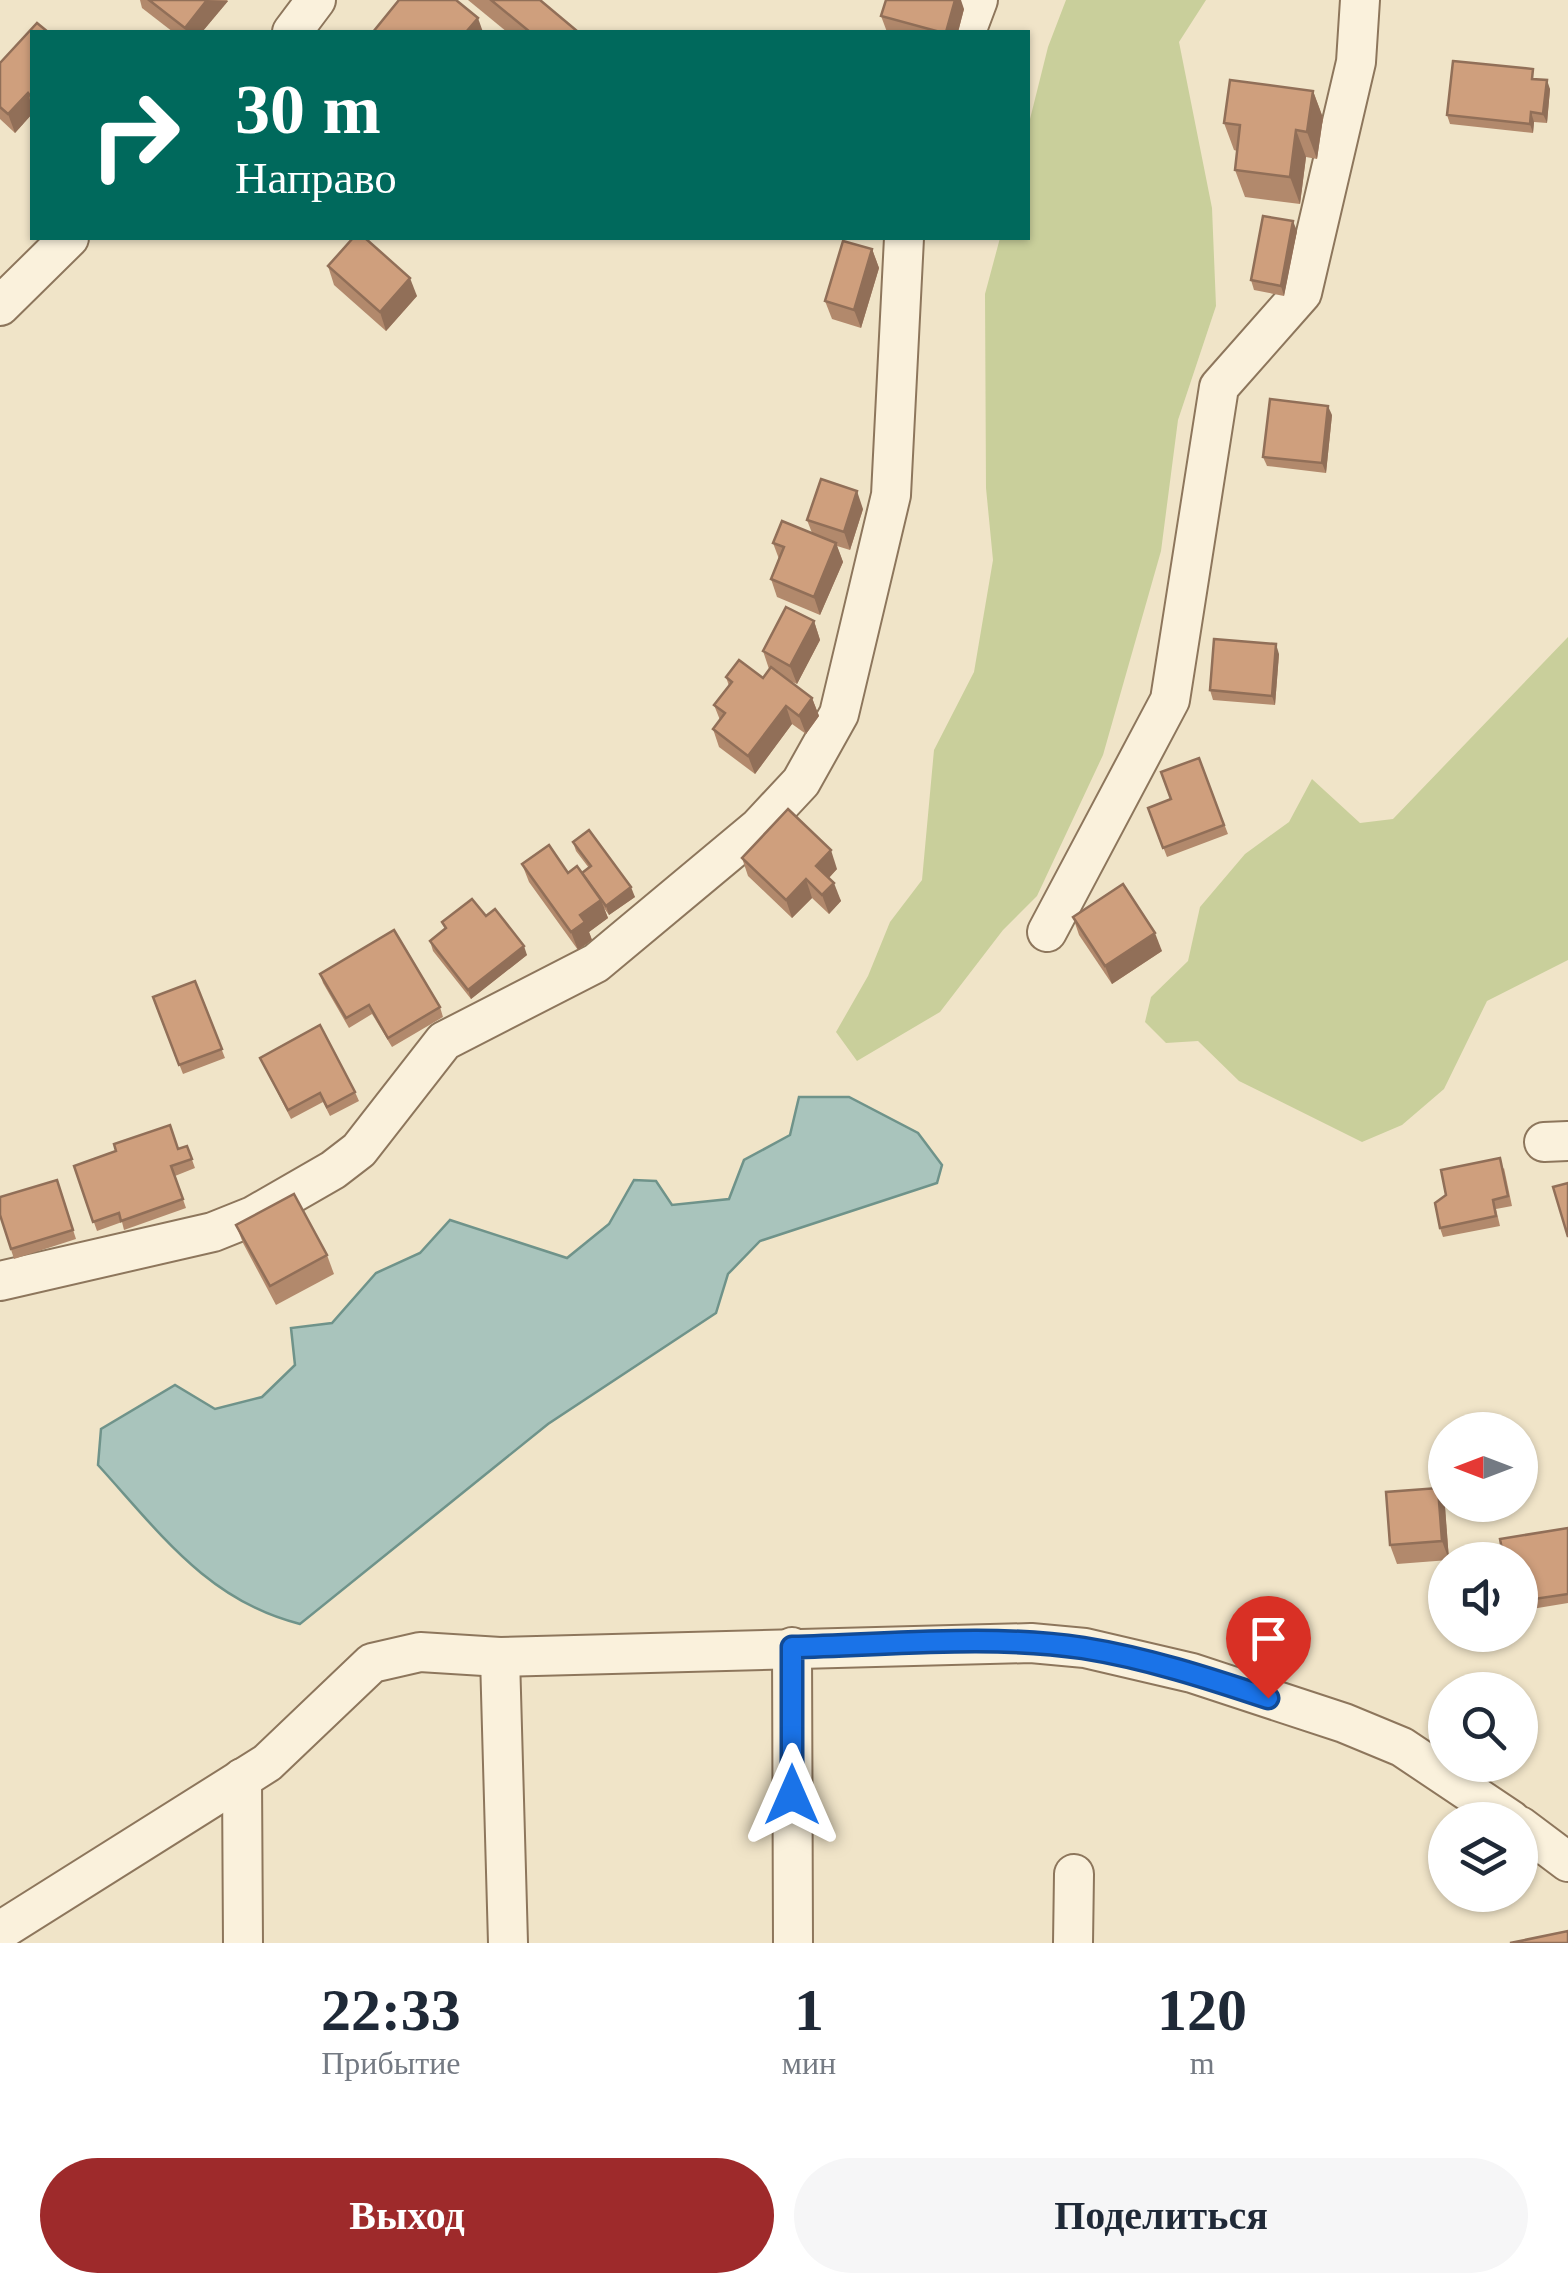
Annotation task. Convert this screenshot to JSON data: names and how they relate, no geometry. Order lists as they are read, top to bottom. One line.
{"north":"left","page":{"turn":["30 m","Направо"],"eta":["22:33","Прибытие","1","мин","120","m"],"buttons":["Выход","Поделиться"]}}
